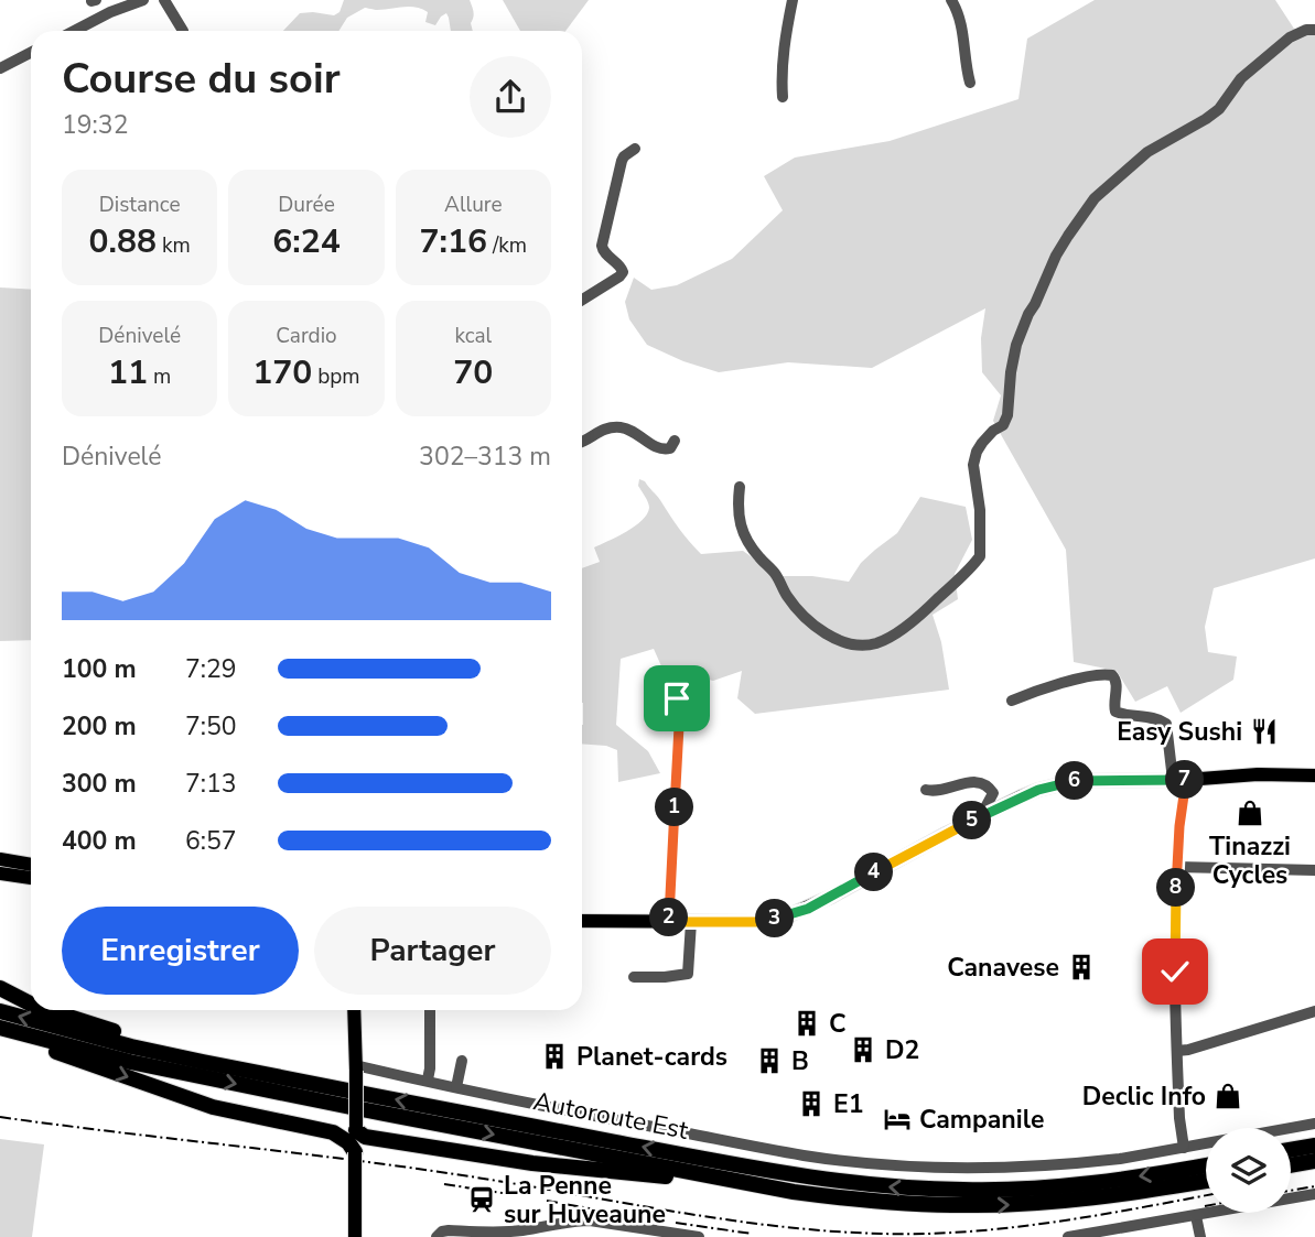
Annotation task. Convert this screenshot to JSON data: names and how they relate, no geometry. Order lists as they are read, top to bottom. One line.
{"streets":{"highway":["Autoroute Est"]},"places":{"restaurant":["Easy Sushi"],"shop":["Tinazzi Cycles","Declic Info"],"building":["Canavese","C","D2","Planet-cards","B","E1"],"hotel":["Campanile"],"station":["La Penne sur Huveaune"]},"page":{"heading":["Course du soir","19:32"],"stats":[["Distance","0.88 km"],["Durée","6:24"],["Allure","7:16 /km"],["Dénivelé","11 m"],["Cardio","170 bpm"],["kcal","70"]],"chart":["Dénivelé","302–313 m"],"list":[{"name":"100 m","note":"7:29"},{"name":"200 m","note":"7:50"},{"name":"300 m","note":"7:13"},{"name":"400 m","note":"6:57"}],"pins":["7","6","1","5","4","8","2","3"],"buttons":["Enregistrer","Partager"]}}
